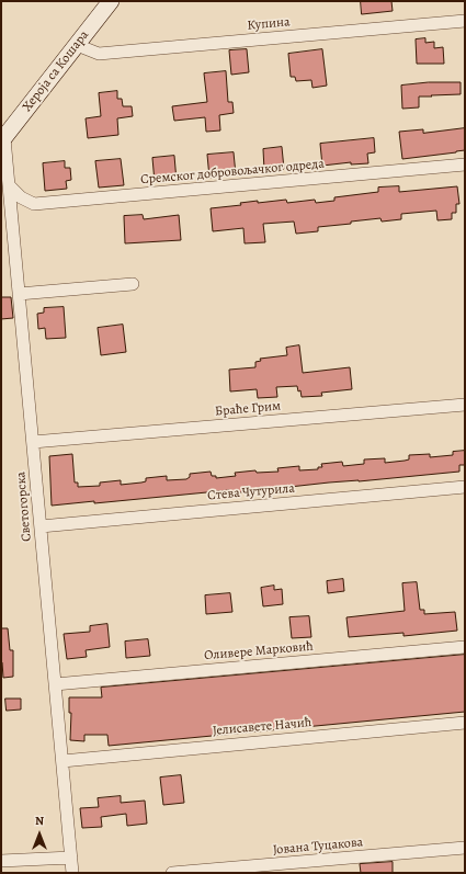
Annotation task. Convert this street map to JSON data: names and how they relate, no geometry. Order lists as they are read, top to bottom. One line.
{"streets":{"street":["Купина","Хероја са Кошара","Сремског добровољачког одреда","Браће Грим","Стева Чутурила","Светогорска","Оливере Марковић","Јелисавете Начић","Јована Туцакова"]},"crossings":[["Купина","Хероја са Кошара"],["Хероја са Кошара","Светогорска"],["Сремског добровољачког одреда","Светогорска"],["Браће Грим","Светогорска"],["Стева Чутурила","Светогорска"],["Светогорска","Оливере Марковић"],["Светогорска","Јелисавете Начић"]],"north":"top"}
